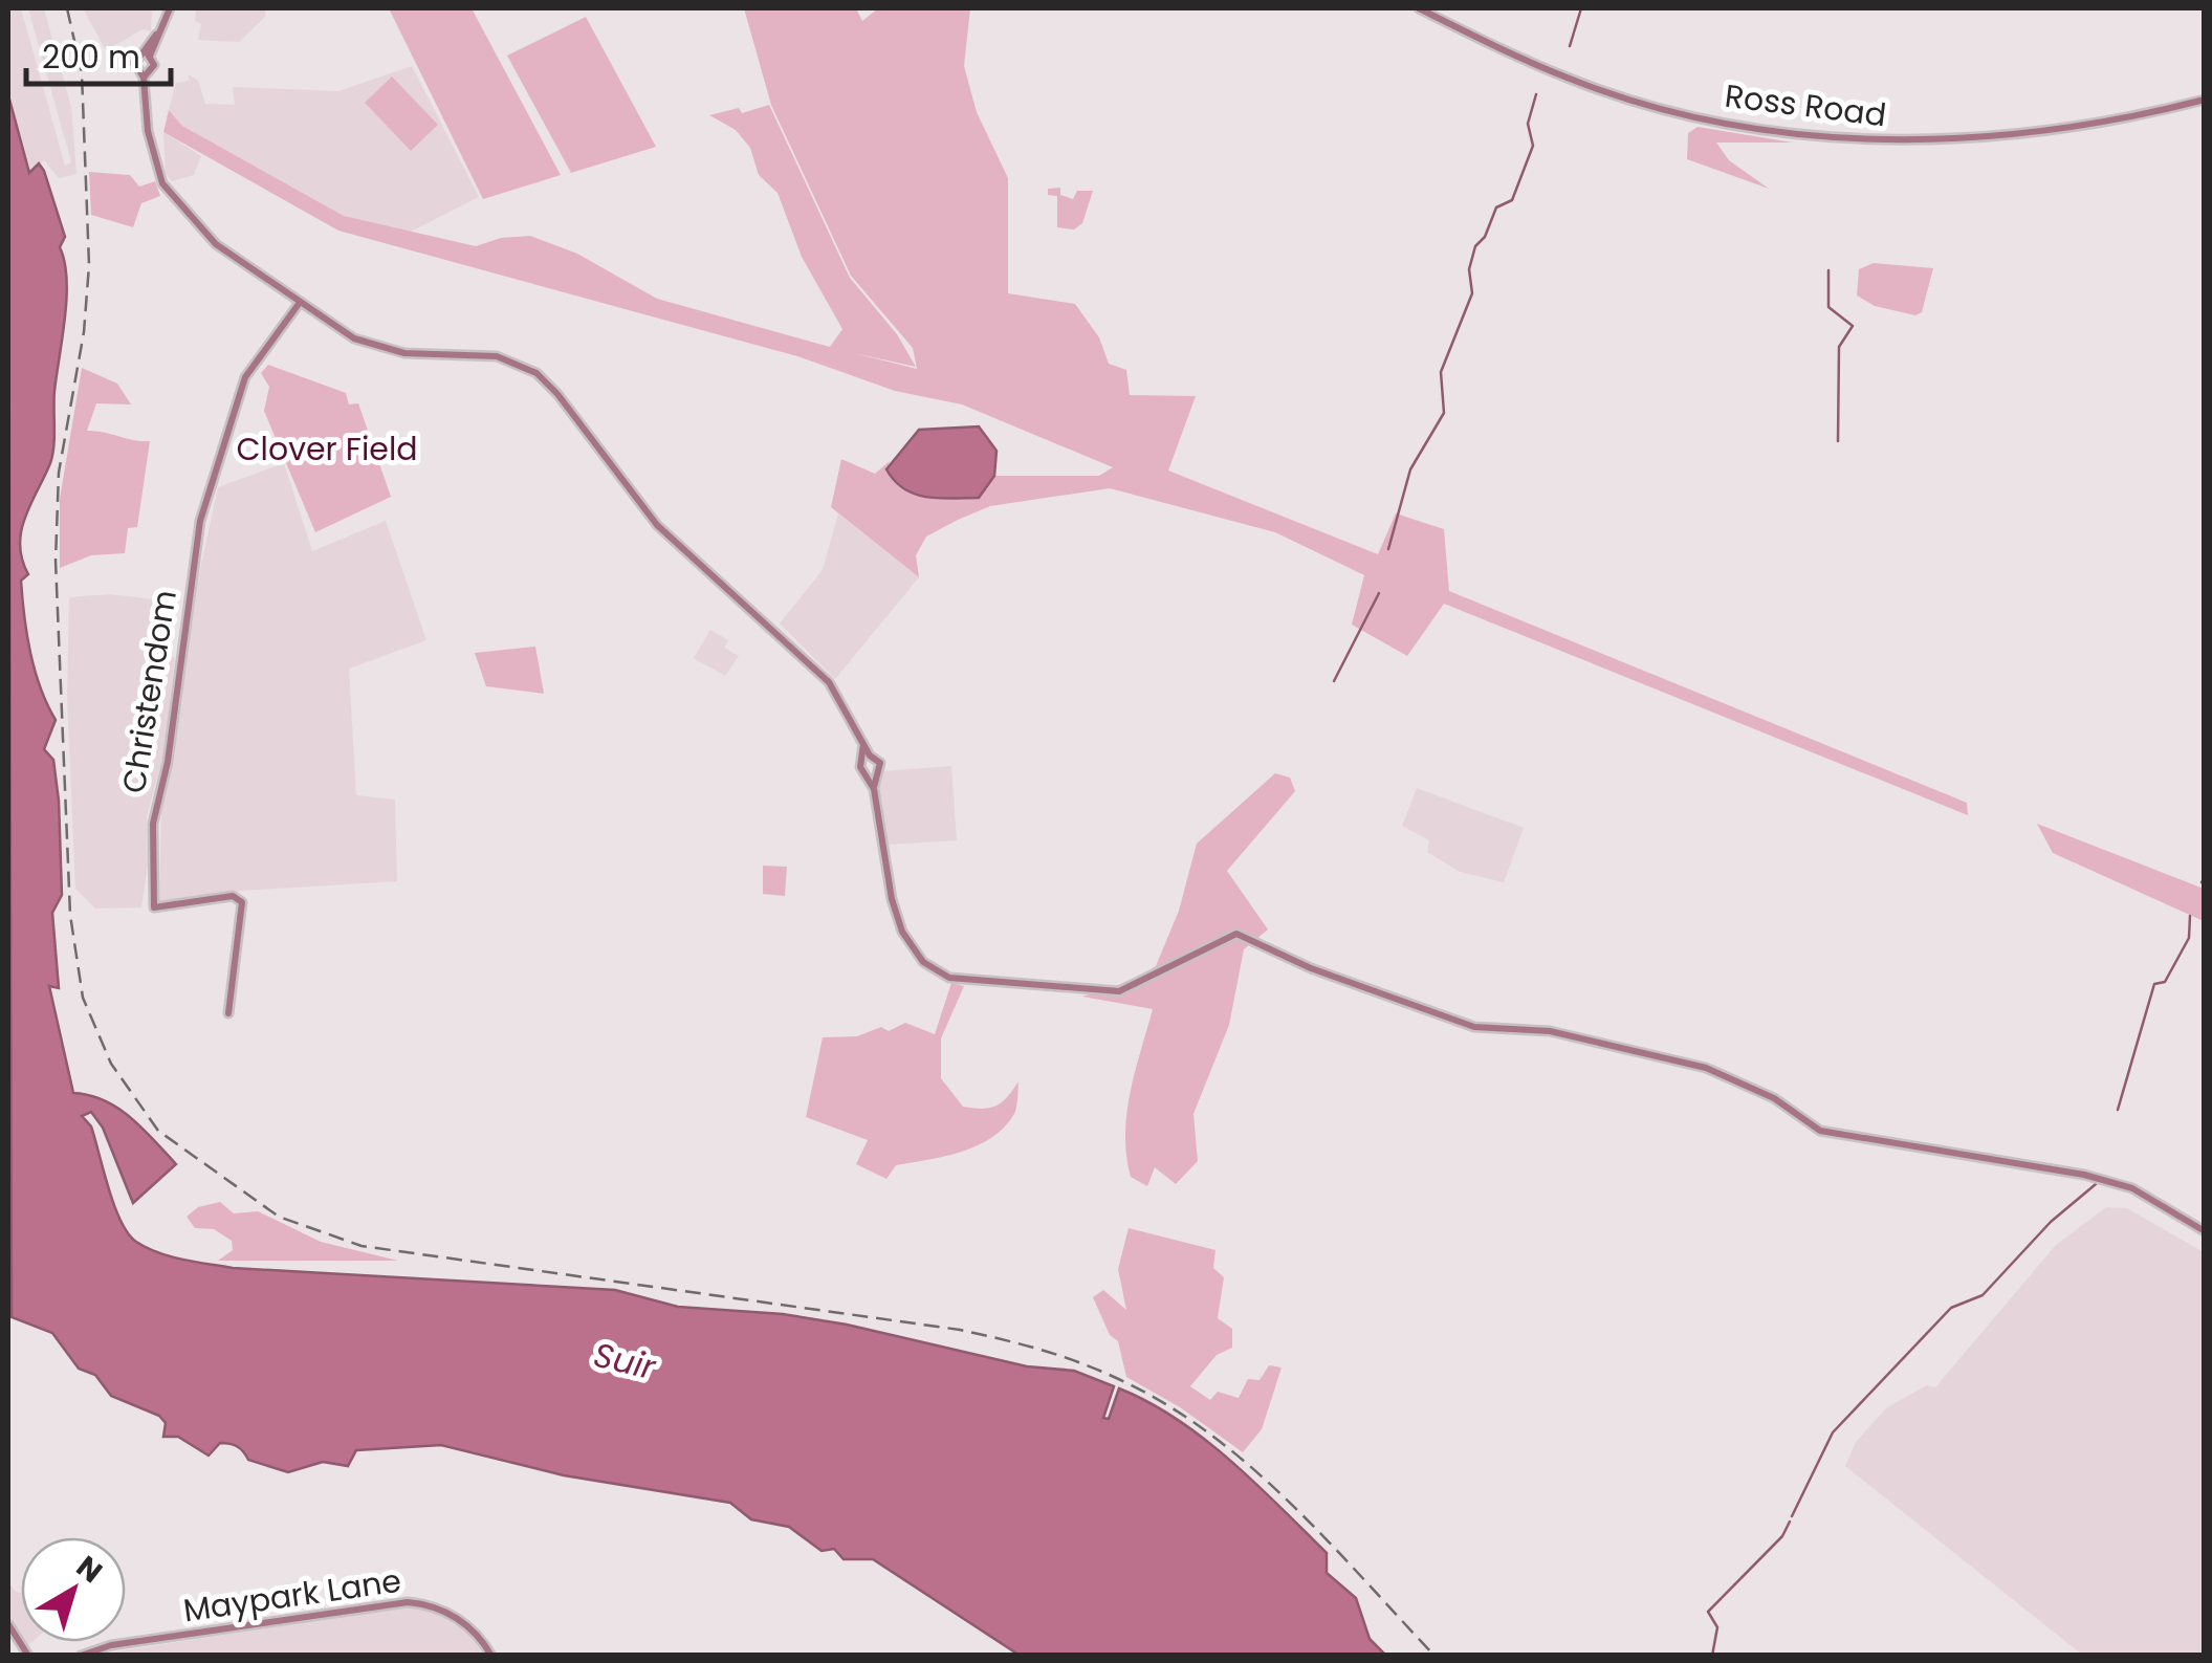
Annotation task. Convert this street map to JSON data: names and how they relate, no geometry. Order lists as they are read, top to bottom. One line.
{"streets":{"street":["Ross Road","Christendom","Maypark Lane"]},"water":["Suir"],"parks":["Clover Field"],"scale_bar":"200 m","north":"top right"}
